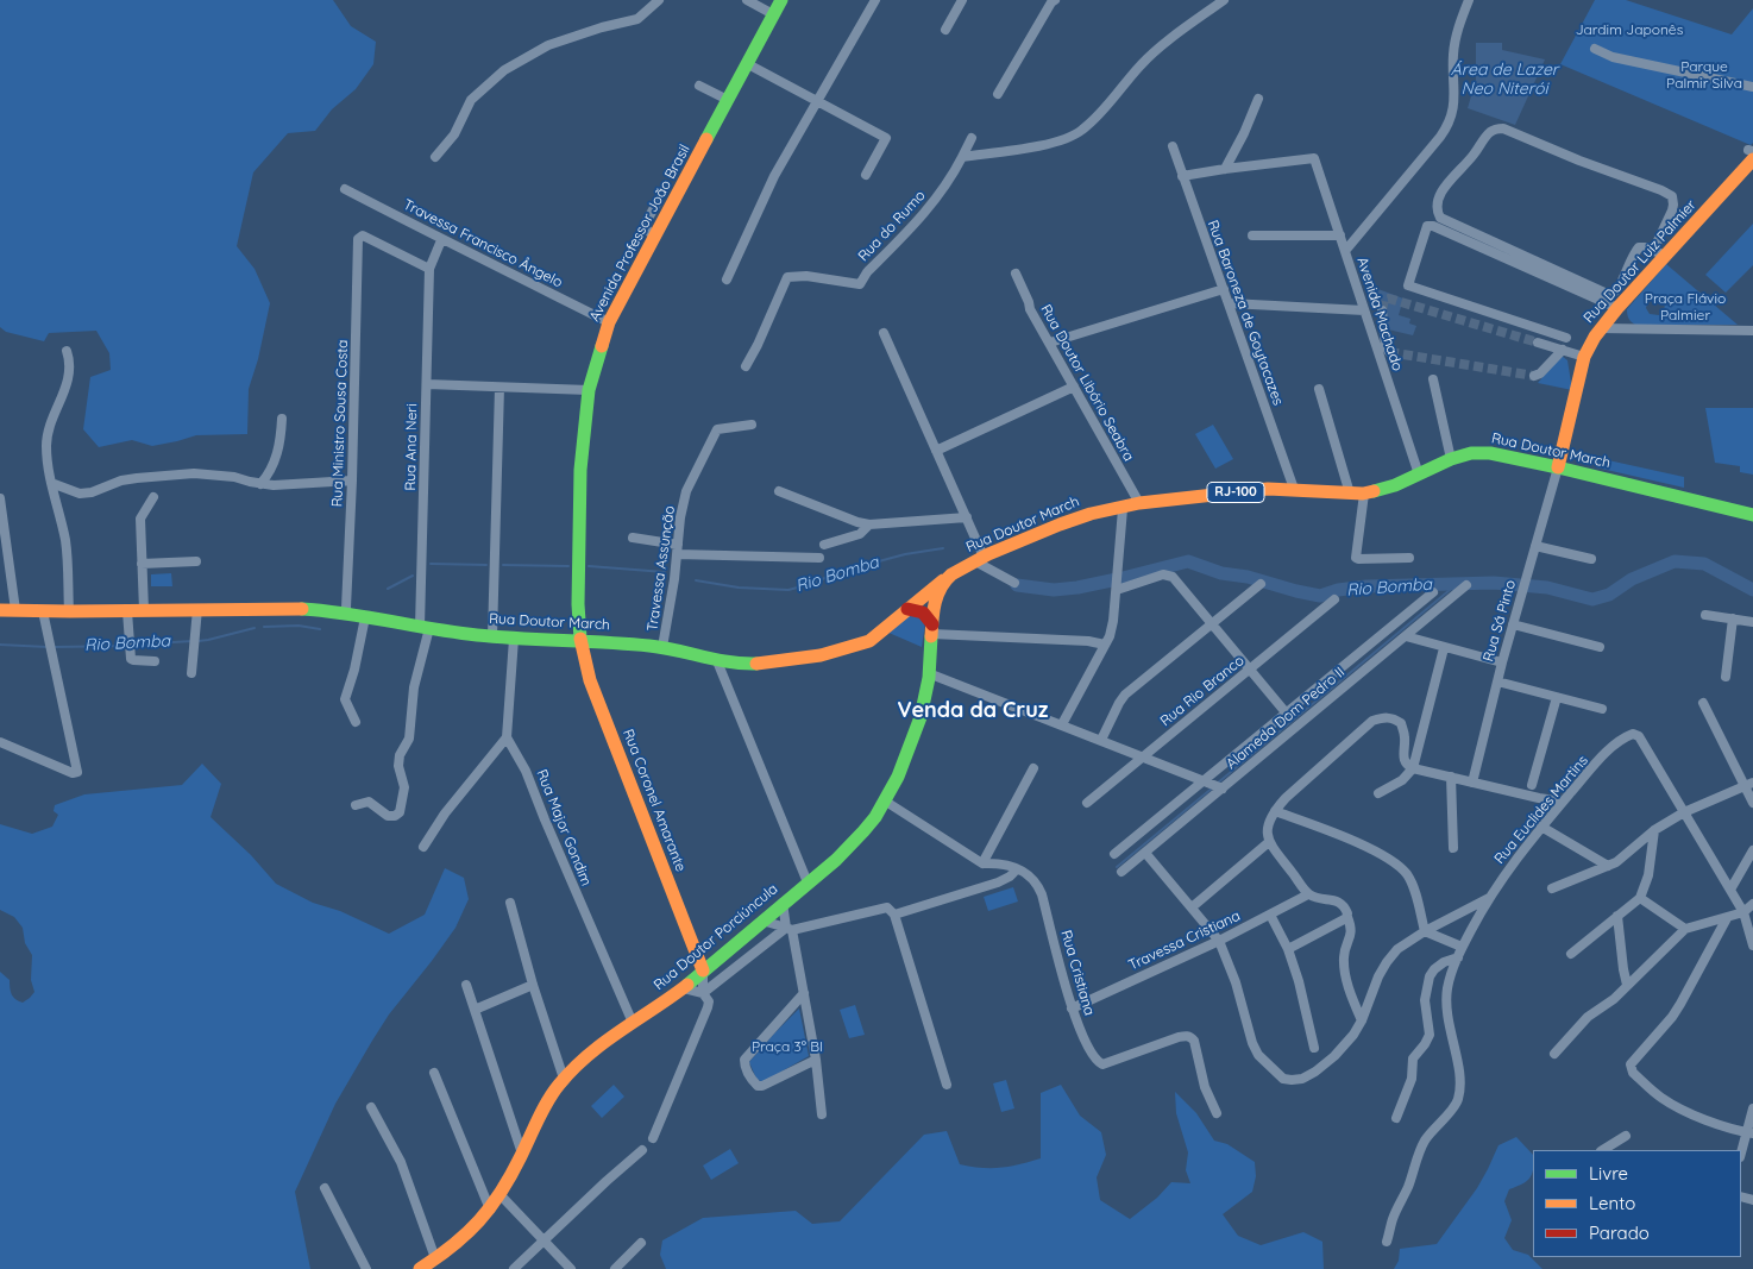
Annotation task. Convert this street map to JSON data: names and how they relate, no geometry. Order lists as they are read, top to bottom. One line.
{"streets":{"main road":["Avenida Professor João Brasil","Rua Doutor Luiz Palmier","Rua Doutor March","RJ-100","Rua Coronel Amarante","Rua Doutor Porciúncula"],"street":["Rua do Rumo","Travessa Francisco Ângelo","Rua Baroneza de Goytacazes","Avenida Machado","Rua Doutor Libório Seabra","Rua Ministro Sousa Costa","Rua Ana Neri","Travessa Assunção","Rua Sá Pinto","Rua Rio Branco","Alameda Dom Pedro II","Rua Euclides Martins","Rua Major Gondim","Travessa Cristiana","Rua Cristiana"]},"crossings":[["Avenida Professor João Brasil","Travessa Francisco Ângelo"],["Avenida Professor João Brasil","Rua Doutor March"],["Avenida Professor João Brasil","Rua Coronel Amarante"],["Travessa Francisco Ângelo","Rua Ana Neri"],["Rua Doutor Luiz Palmier","Rua Doutor March"],["Rua Doutor Luiz Palmier","Rua Sá Pinto"],["Rua Baroneza de Goytacazes","Rua Doutor March"],["Avenida Machado","Rua Doutor March"],["Rua Doutor Libório Seabra","Rua Doutor March"],["Rua Ministro Sousa Costa","Rua Ana Neri"],["Rua Ministro Sousa Costa","Rua Doutor March"],["Rua Ana Neri","Rua Doutor March"],["Rua Doutor March","Travessa Assunção"],["Rua Doutor March","Rua Sá Pinto"],["Rua Doutor March","Rua Coronel Amarante"],["Rua Doutor March","Rua Doutor Porciúncula"],["Rua Coronel Amarante","Rua Doutor Porciúncula"],["Rua Major Gondim","Rua Doutor Porciúncula"],["Rua Doutor Porciúncula","Rua Cristiana"],["Travessa Cristiana","Rua Cristiana"]],"districts":["Venda da Cruz"],"water":["Área de Lazer Neo Niterói","Rio Bomba"],"parks":["Jardim Japonês","Parque Palmir Silva","Praça Flávio Palmier","Praça 3º BI"],"legend":["Livre","Lento","Parado"]}
